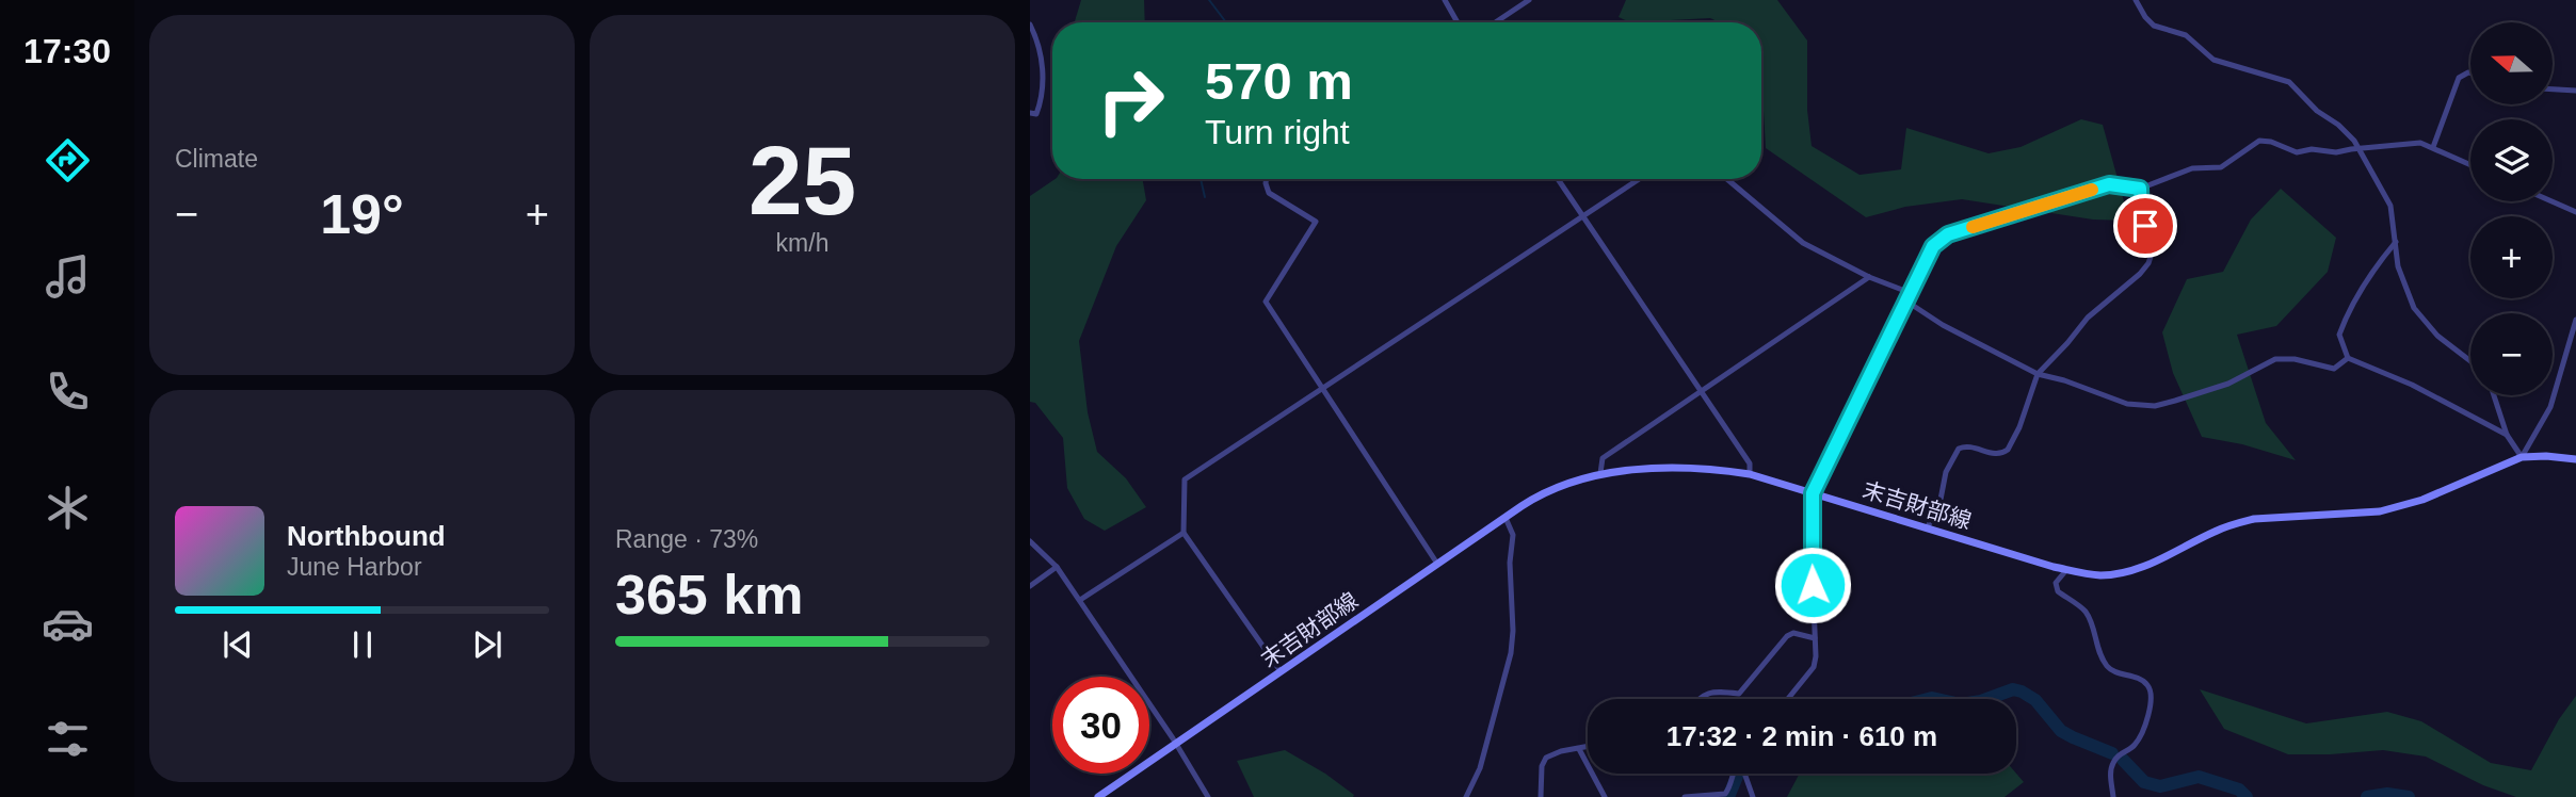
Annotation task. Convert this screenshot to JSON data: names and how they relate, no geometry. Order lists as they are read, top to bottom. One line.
{"streets":{"main road":["末吉財部線"]},"north":"left","page":{"tabs":"17:30","tile":["Climate",["25","km/h"],["Range · 73%","365 km"]],"map_buttons":["+","−"],"turn":["570 m","Turn right"],"heat":["−","19°","+"],"song":["Northbound","June Harbor"],"limit":"30","trip":"17:32 · 2 min · 610 m"}}
